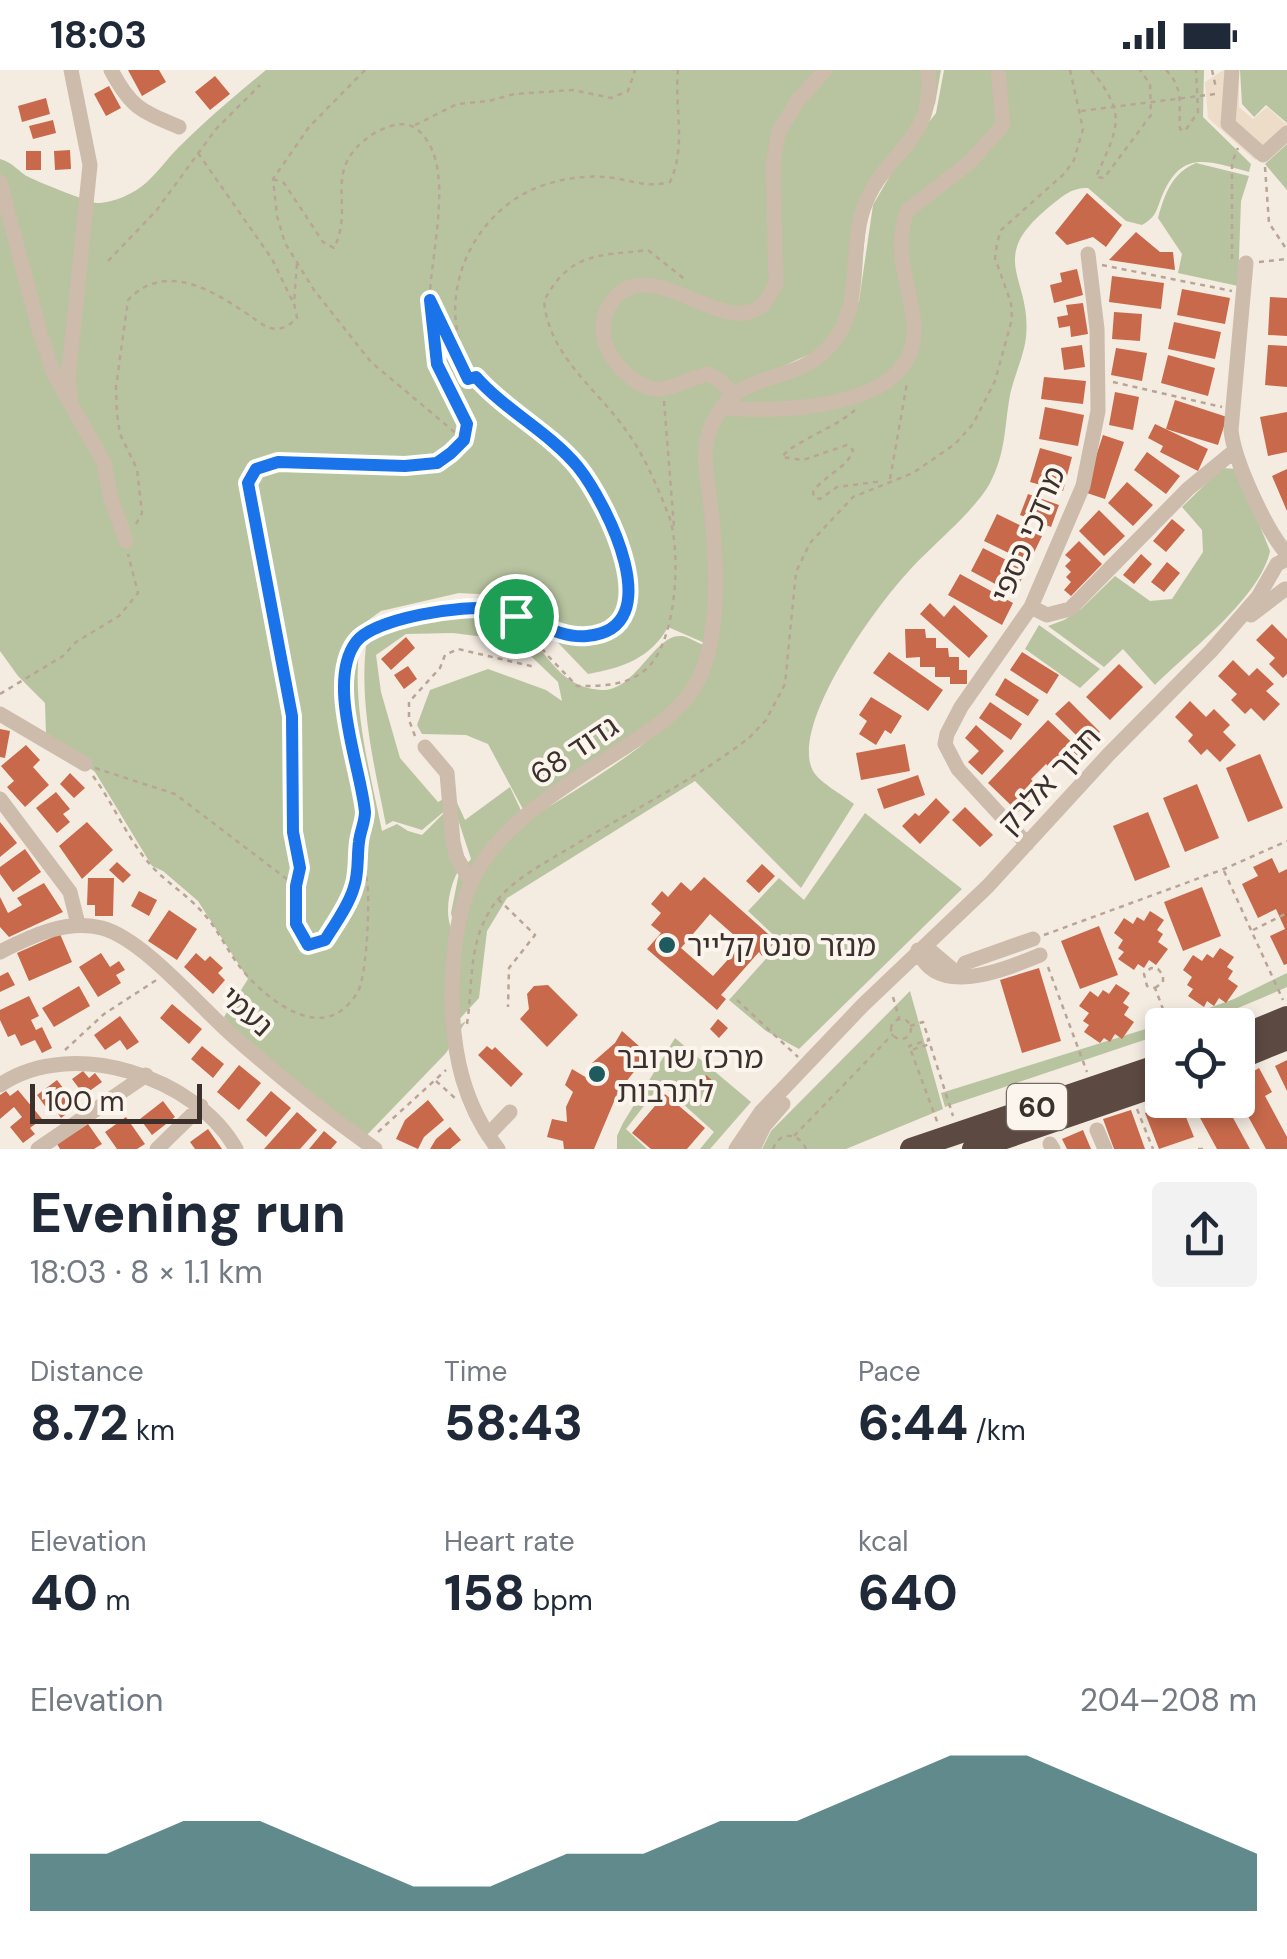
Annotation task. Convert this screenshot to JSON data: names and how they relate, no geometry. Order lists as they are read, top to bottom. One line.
{"streets":{"highway":["60"],"street":["מרדכי כספי","גדוד 68","חנוך אלבק","נעמי"]},"crossings":[["מרדכי כספי","חנוך אלבק"]],"places":["מנזר סנט קלייר","מרכז שרובר לתרבות"],"scale_bar":"100 m","page":{"status":"18:03","scale":"100 m","heading":["Evening run","18:03 · 8 × 1.1 km"],"stats":[["Distance","8.72 km"],["Time","58:43"],["Pace","6:44 /km"],["Elevation","40 m"],["Heart rate","158 bpm"],["kcal","640"]],"chart":["Elevation","204–208 m"]}}
